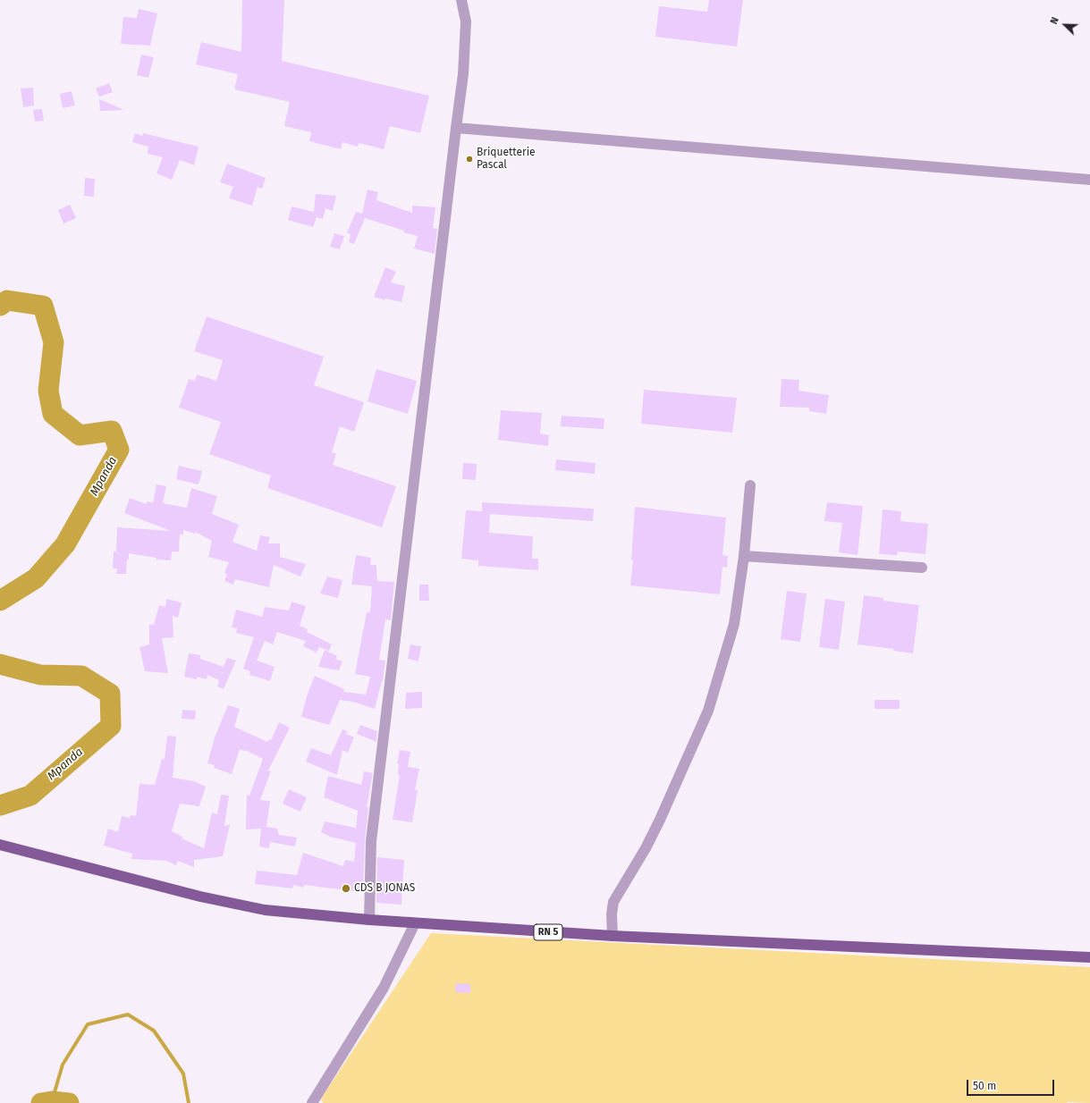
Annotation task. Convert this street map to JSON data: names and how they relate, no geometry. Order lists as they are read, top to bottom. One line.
{"streets":{"main road":["RN 5"]},"water":["Mpanda"],"places":["Briquetterie Pascal","CDS B JONAS"],"scale_bar":"50 m","north":"top left"}
